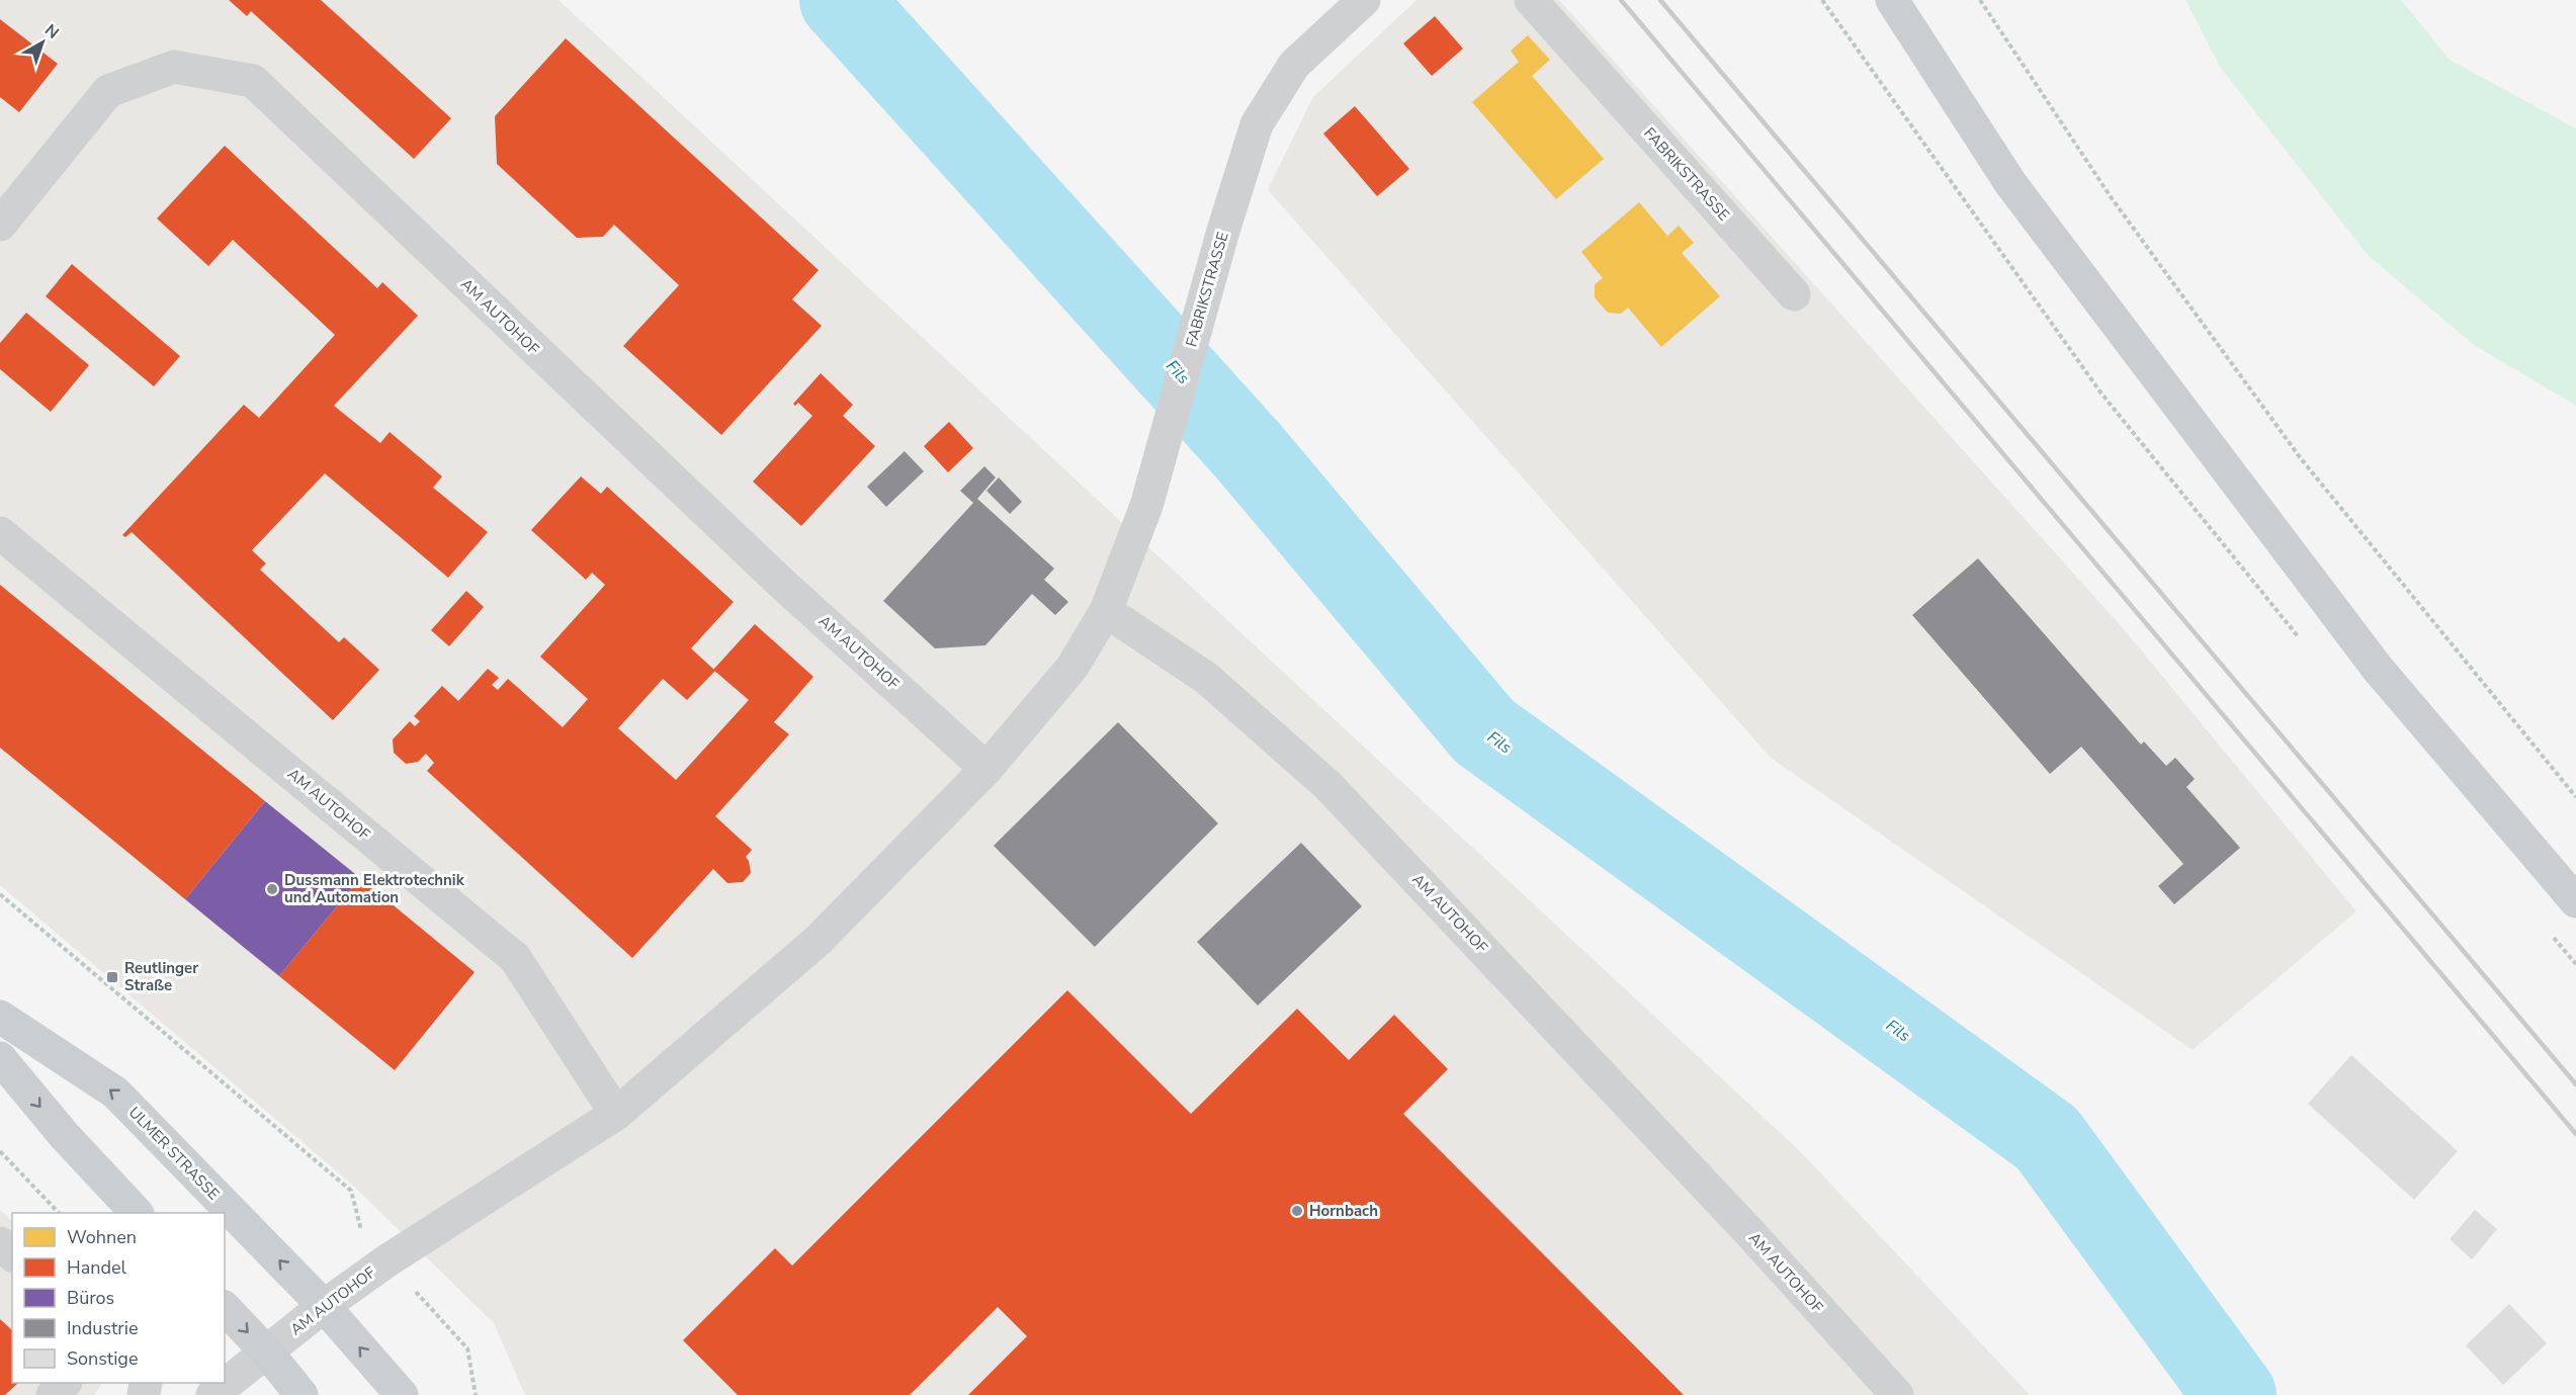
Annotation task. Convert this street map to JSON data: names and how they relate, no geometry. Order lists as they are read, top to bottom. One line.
{"streets":{"main road":["ULMER STRASSE"],"street":["FABRIKSTRASSE","AM AUTOHOF"]},"crossings":[["FABRIKSTRASSE","AM AUTOHOF"],["AM AUTOHOF","ULMER STRASSE"]],"water":["Fils"],"places":{"other":["Dussmann Elektrotechnik und Automation","Hornbach"],"transit":["Reutlinger Straße"]},"legend":["Wohnen","Handel","Büros","Industrie","Sonstige"],"north":"top right"}
